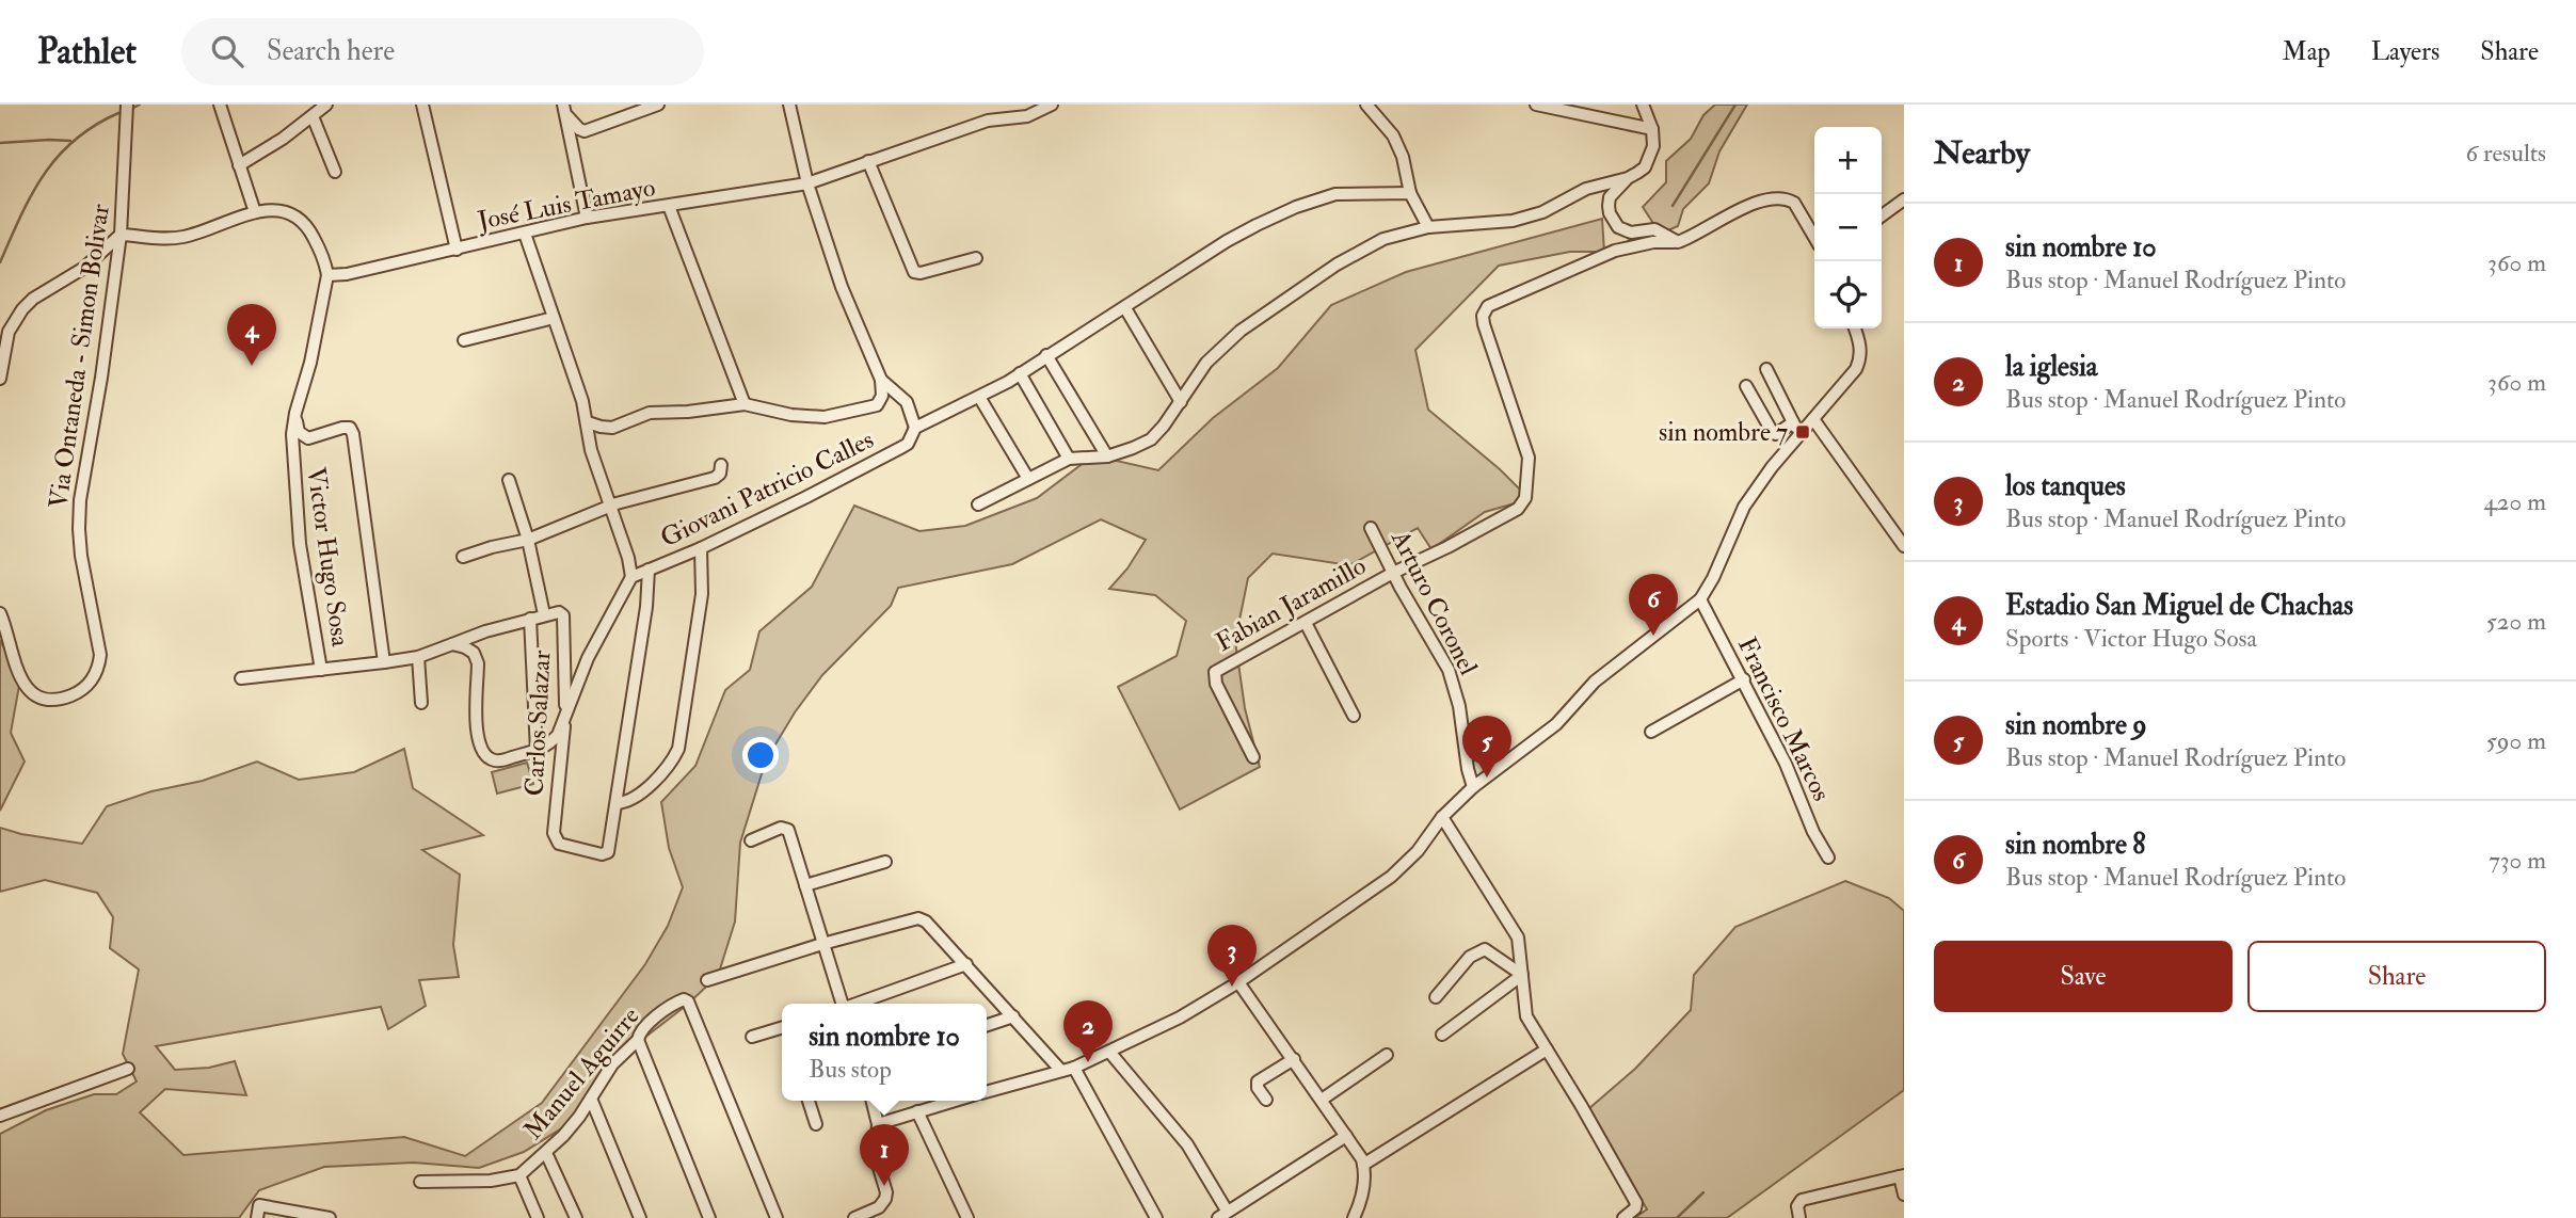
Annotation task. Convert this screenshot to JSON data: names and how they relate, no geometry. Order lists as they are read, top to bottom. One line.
{"streets":{"street":["José Luis Tamayo","Via Ontaneda - Simon Bolivar","Giovani Patricio Calles","Victor Hugo Sosa","Arturo Coronel","Fabian Jaramillo","Francisco Marcos","Carlos Salazar","Manuel Aguirre"]},"crossings":[["José Luis Tamayo","Victor Hugo Sosa"],["Arturo Coronel","Fabian Jaramillo"]],"places":{"transit":["sin nombre 7"]},"page":{"header":"Pathlet","search":"Search here","nav":["Map","Layers","Share"],"heading":["Nearby","6 results"],"map_buttons":["+","−"],"list":[{"mark":"1","name":"sin nombre 10","note":"Bus stop · Manuel Rodríguez Pinto","value":"360 m"},{"mark":"2","name":"la iglesia","note":"Bus stop · Manuel Rodríguez Pinto","value":"360 m"},{"mark":"3","name":"los tanques","note":"Bus stop · Manuel Rodríguez Pinto","value":"420 m"},{"mark":"4","name":"Estadio San Miguel de Chachas","note":"Sports · Victor Hugo Sosa","value":"520 m"},{"mark":"5","name":"sin nombre 9","note":"Bus stop · Manuel Rodríguez Pinto","value":"590 m"},{"mark":"6","name":"sin nombre 8","note":"Bus stop · Manuel Rodríguez Pinto","value":"730 m"}],"pins":["4","6","5","3","2","1"],"buttons":["Save","Share"],"popup":["sin nombre 10","Bus stop"]}}
